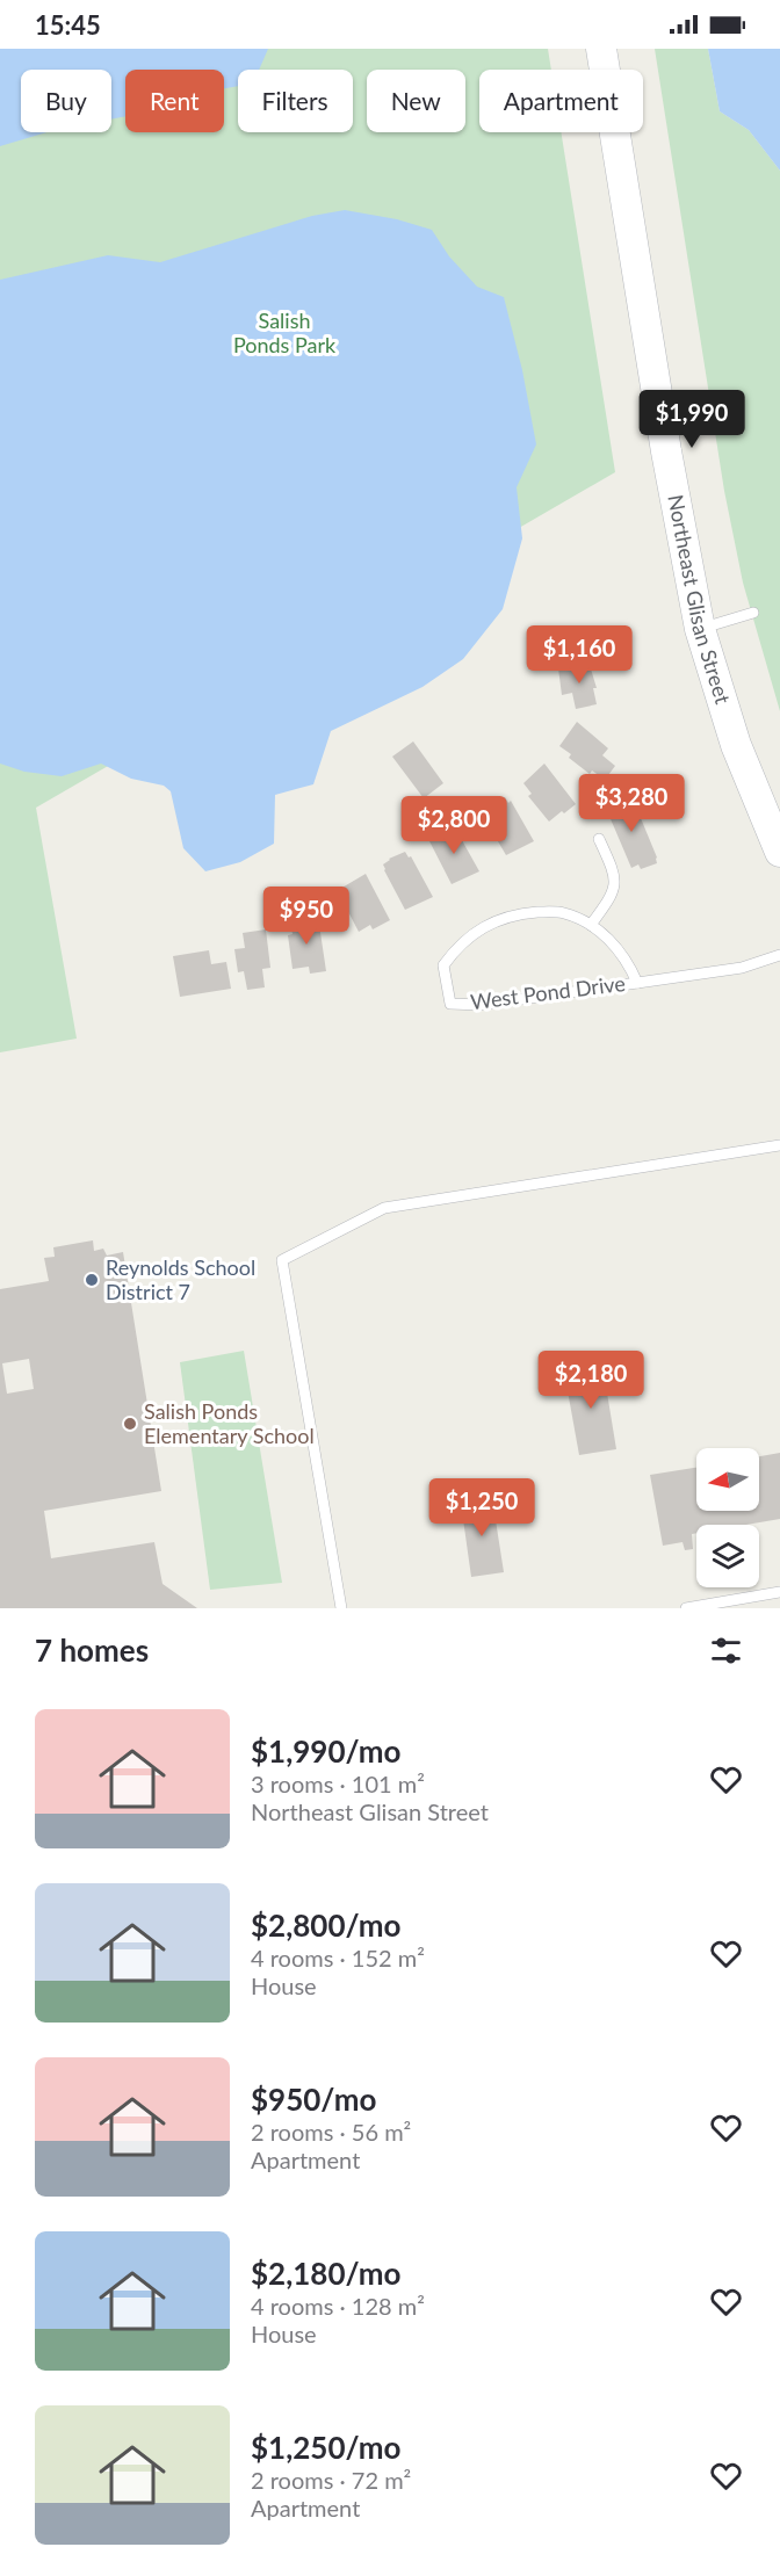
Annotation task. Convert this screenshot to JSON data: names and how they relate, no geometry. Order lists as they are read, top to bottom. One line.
{"streets":{"main road":["Northeast Glisan Street"],"lane":["West Pond Drive"]},"parks":["Salish Ponds Park"],"places":["Reynolds School District 7","Salish Ponds Elementary School"],"north":"left","page":{"status":"15:45","chip":["Buy","Rent","Filters","New","Apartment"],"price":["$1,990","$1,160","$3,280","$2,800","$950","$2,180","$1,250"],"heading":"7 homes","list":[{"name":"$1,990/mo","note":"3 rooms · 101 m² · Northeast Glisan Street"},{"name":"$2,800/mo","note":"4 rooms · 152 m² · House"},{"name":"$950/mo","note":"2 rooms · 56 m² · Apartment"},{"name":"$2,180/mo","note":"4 rooms · 128 m² · House"},{"name":"$1,250/mo","note":"2 rooms · 72 m² · Apartment"}]}}
